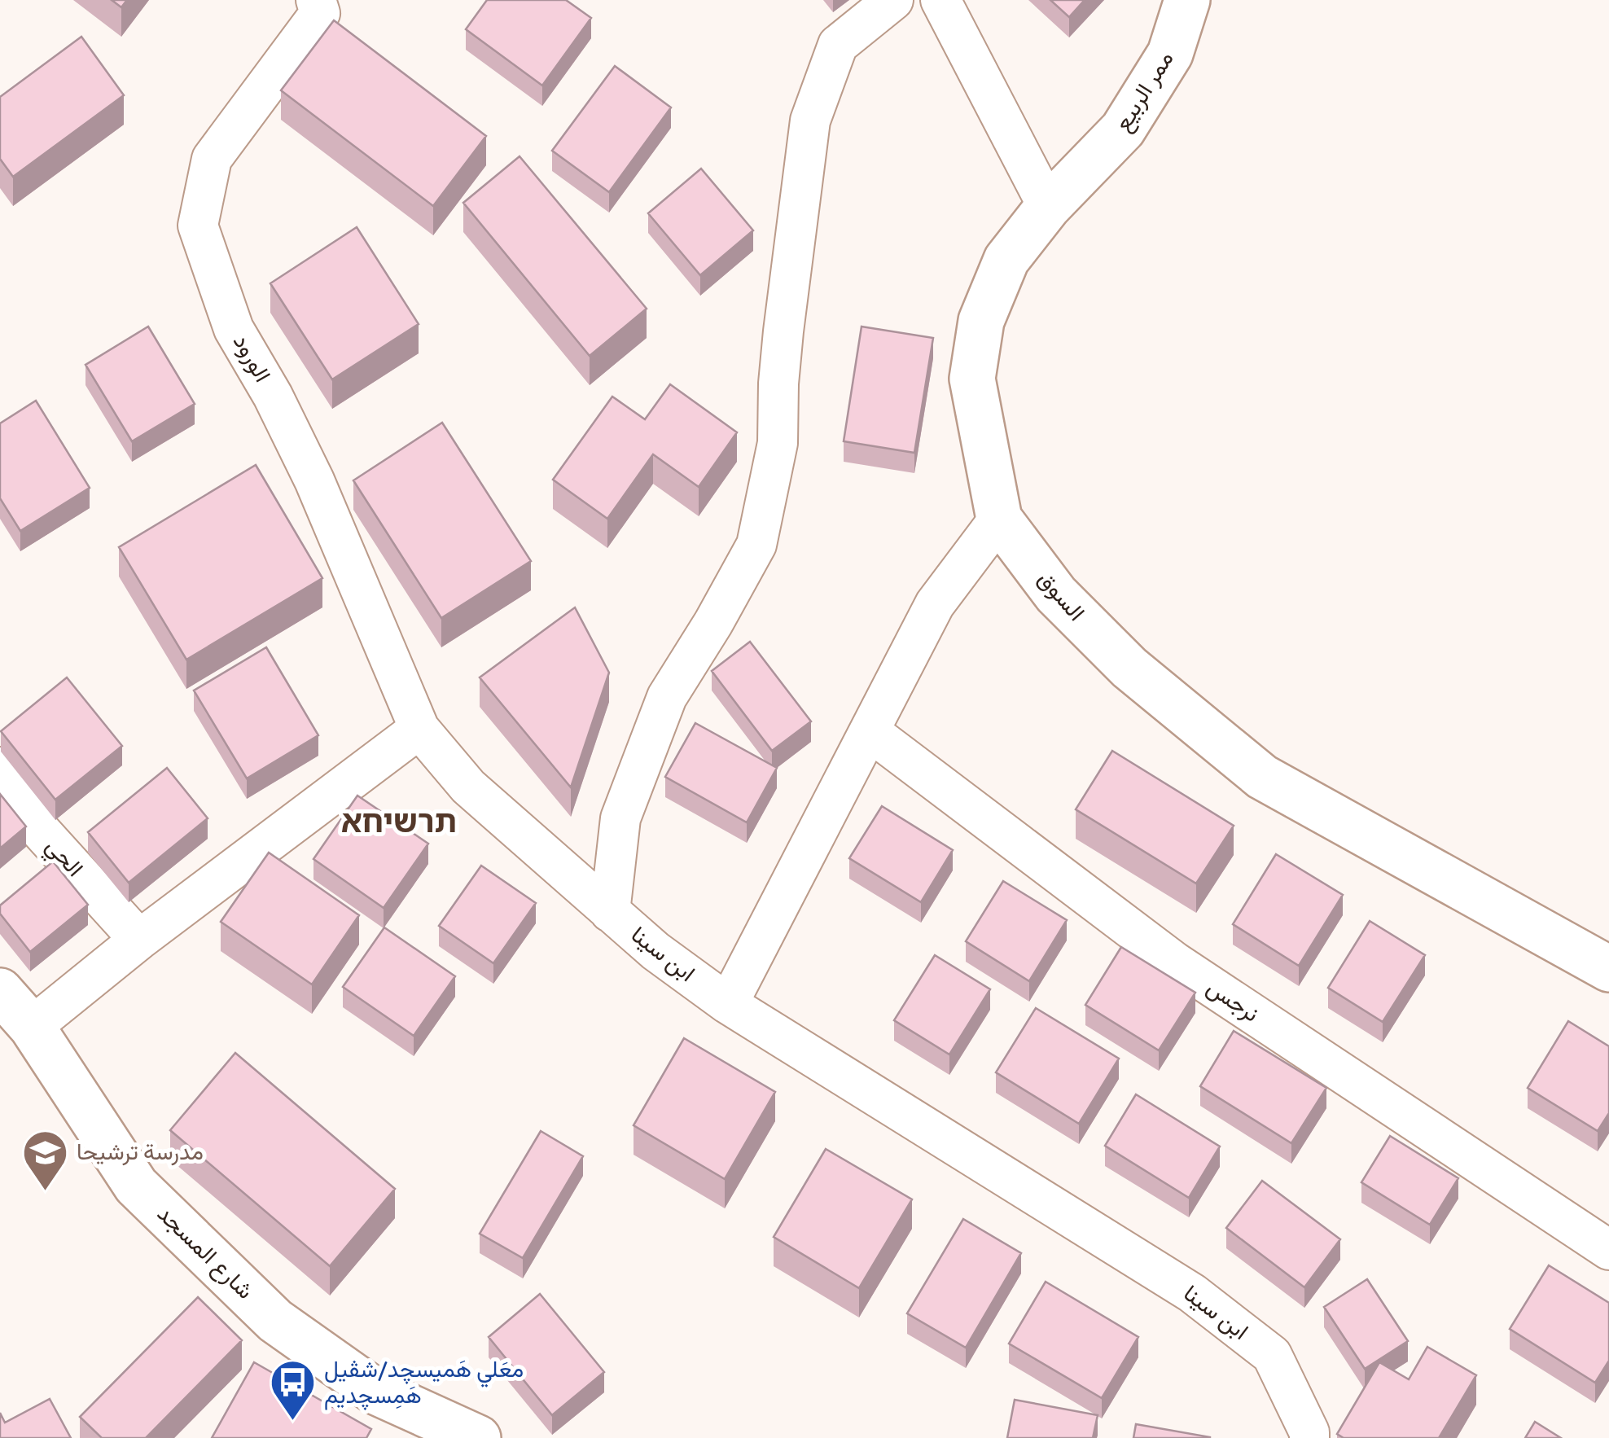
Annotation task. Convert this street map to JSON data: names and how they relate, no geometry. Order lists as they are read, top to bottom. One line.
{"streets":{"street":["ممر الربيع","الورود","السوق","الحي","ابن سينا","نرجس","شارع المسجد"]},"crossings":[["ممر الربيع","السوق"],["الورود","ابن سينا"]],"districts":["תרשיחא"],"places":{"school or university":["مدرسة ترشيحا"],"bus stop":["معَلي هَميسچد/شڤيل هَمِسچديم"]}}
